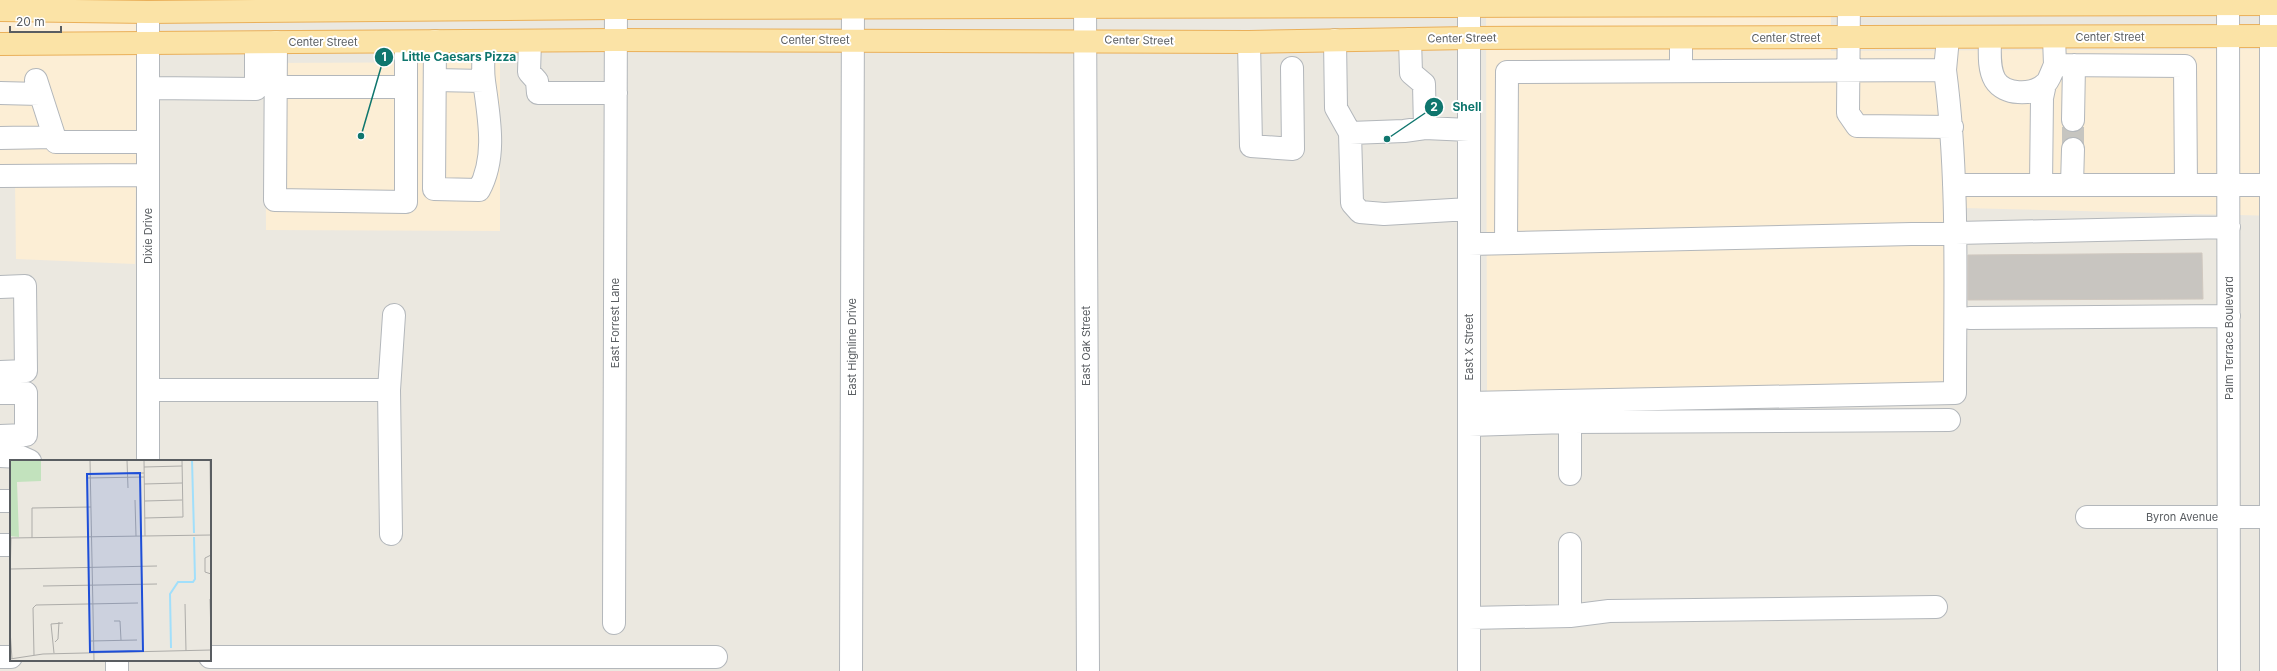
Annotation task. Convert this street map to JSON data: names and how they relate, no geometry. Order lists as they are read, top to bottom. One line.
{"streets":{"main road":["Center Street"],"street":["Dixie Drive","East Forrest Lane","Palm Terrace Boulevard","East Oak Street","East Highline Drive","East X Street","Byron Avenue"]},"crossings":[["Center Street","Dixie Drive"],["Center Street","East Forrest Lane"],["Center Street","Palm Terrace Boulevard"],["Center Street","East Oak Street"],["Center Street","East Highline Drive"],["Center Street","East X Street"],["Palm Terrace Boulevard","Byron Avenue"]],"places":["Little Caesars Pizza","Shell"],"scale_bar":"20 m"}
